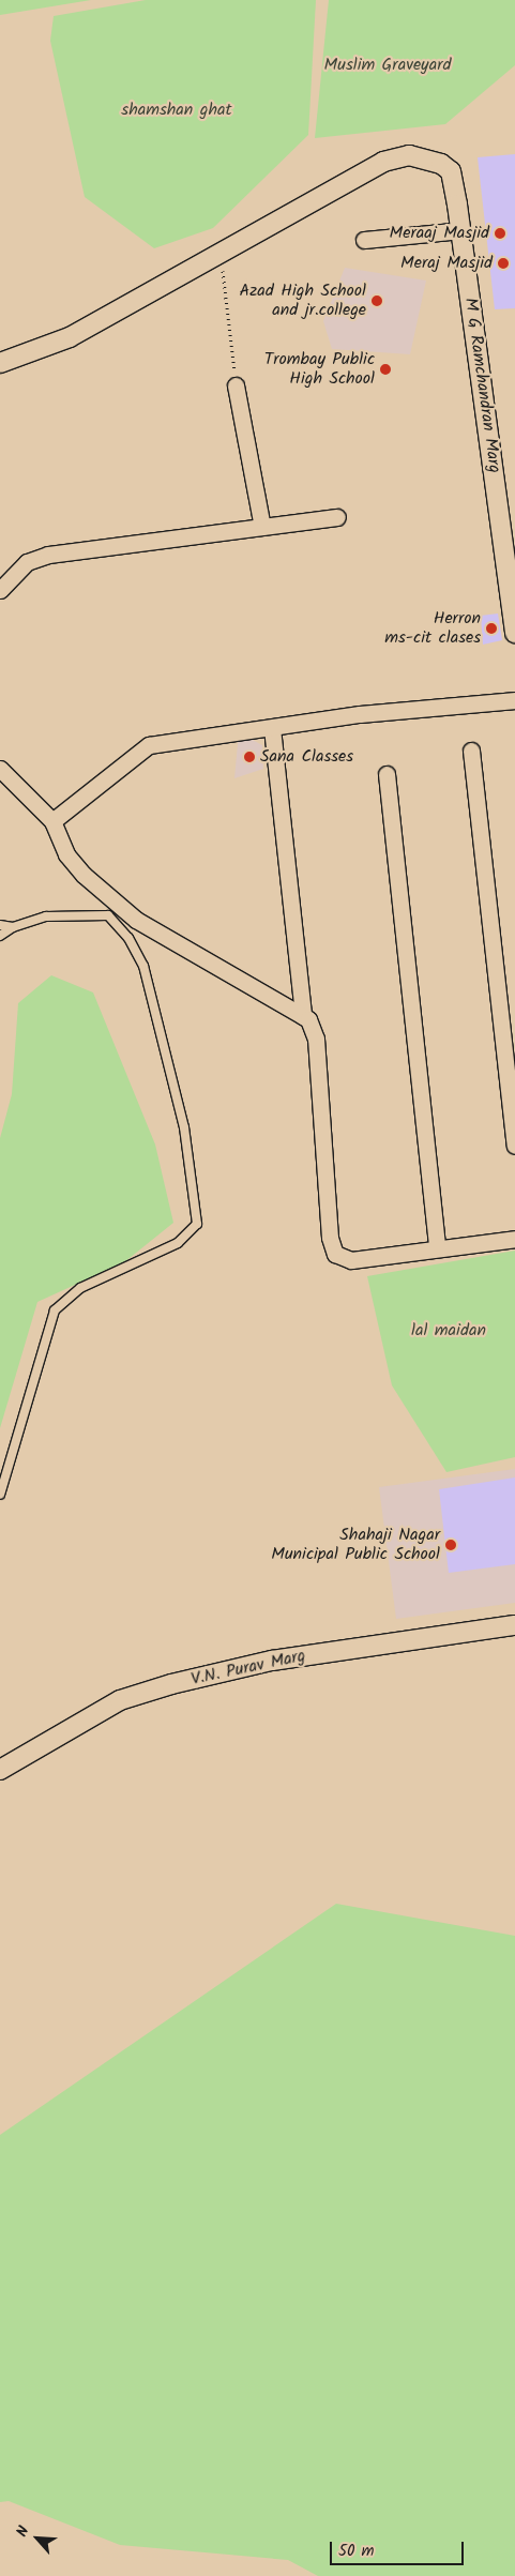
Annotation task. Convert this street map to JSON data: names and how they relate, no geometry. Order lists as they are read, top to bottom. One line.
{"streets":{"street":["M G Ramchandran Marg","V.N. Purav Marg"]},"parks":["Muslim Graveyard","shamshan ghat","lal maidan"],"places":["Meraaj Masjid","Meraj Masjid","Azad High School and jr.college","Trombay Public High School","Herron ms-cit clases","Sana Classes","Shahaji Nagar Municipal Public School"],"scale_bar":"50 m","north":"top left"}
